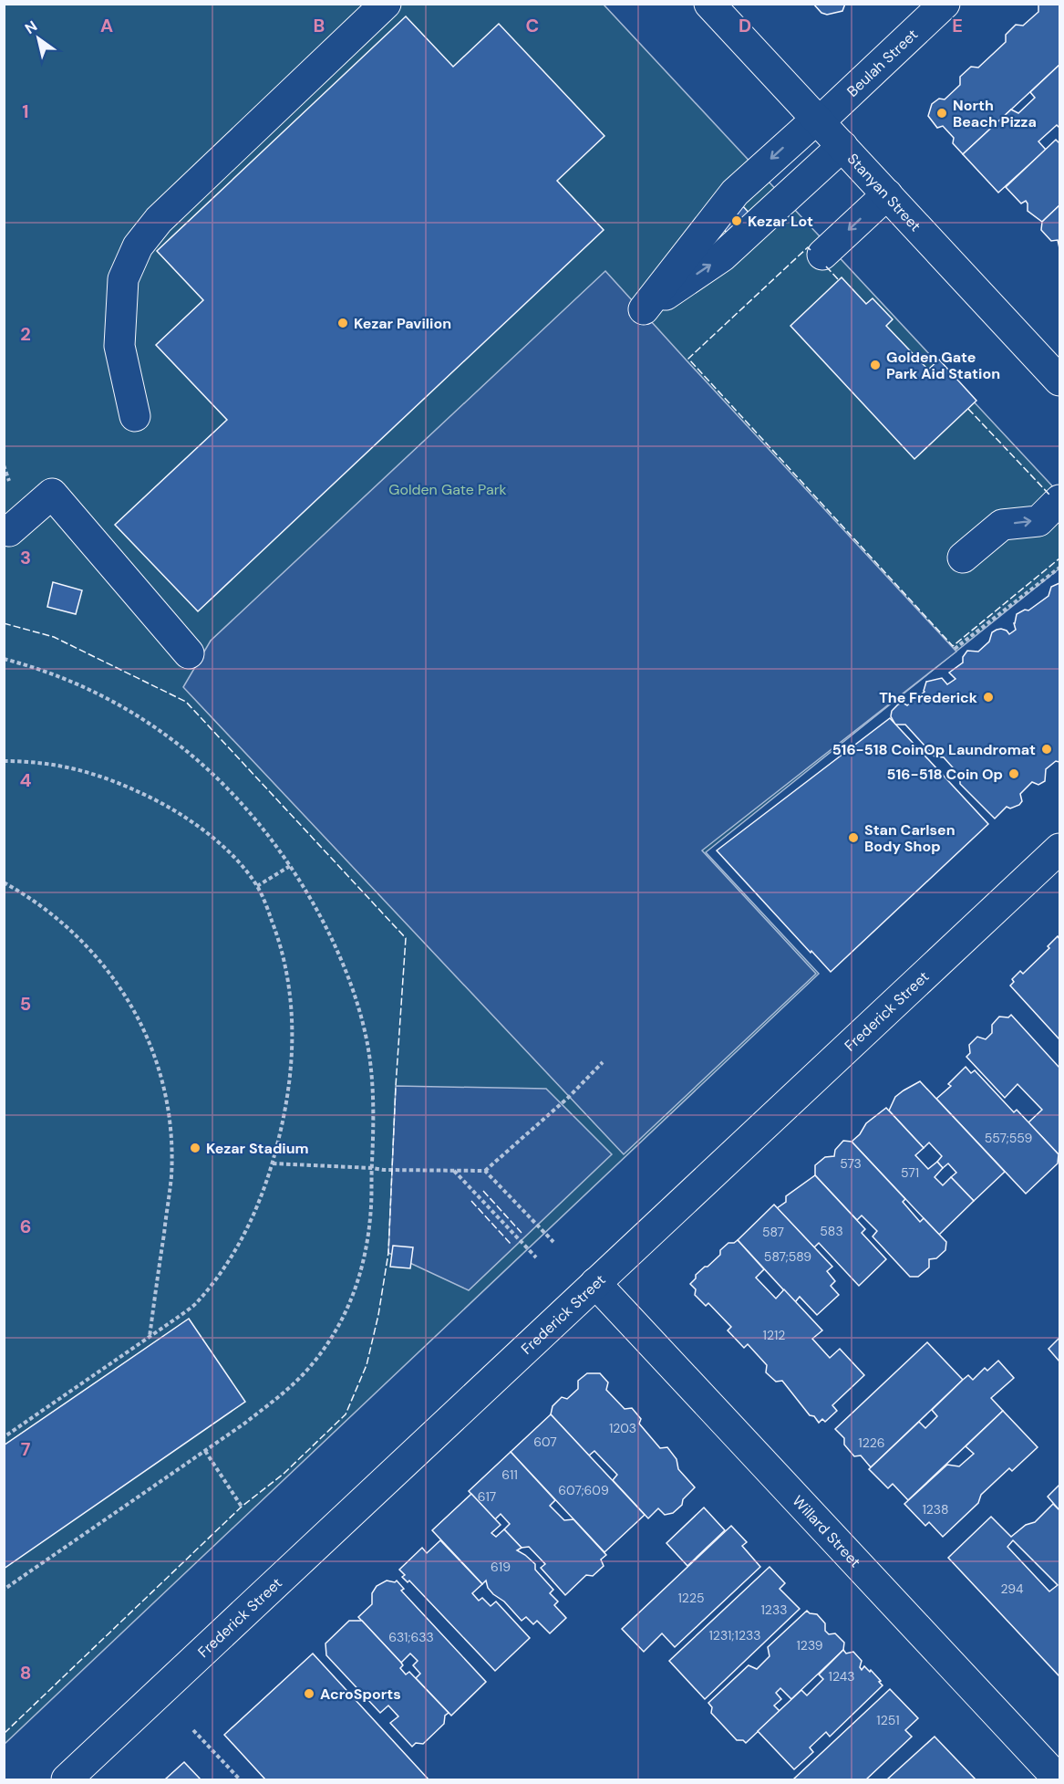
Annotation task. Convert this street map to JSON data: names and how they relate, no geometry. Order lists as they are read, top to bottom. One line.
{"streets":{"main road":["Beulah Street","Stanyan Street","Frederick Street","Willard Street"]},"crossings":[["Beulah Street","Stanyan Street"],["Frederick Street","Willard Street"]],"parks":["Golden Gate Park"],"places":["North Beach Pizza","Kezar Lot","Kezar Pavilion","Golden Gate Park Aid Station","The Frederick","516-518 CoinOp Laundromat","516-518 Coin Op","Stan Carlsen Body Shop","Kezar Stadium","AcroSports"],"house_numbers":["557;559","573","571","583","587","587;589","1212","1203","607","1226","611","607;609","617","1238","619","294","1225","1233","1231;1233","631;633","1239","1243","1251"],"north":"top left","grid":{"columns":["A","B","C","D","E"],"rows":["1","2","3","4","5","6","7","8"]}}
